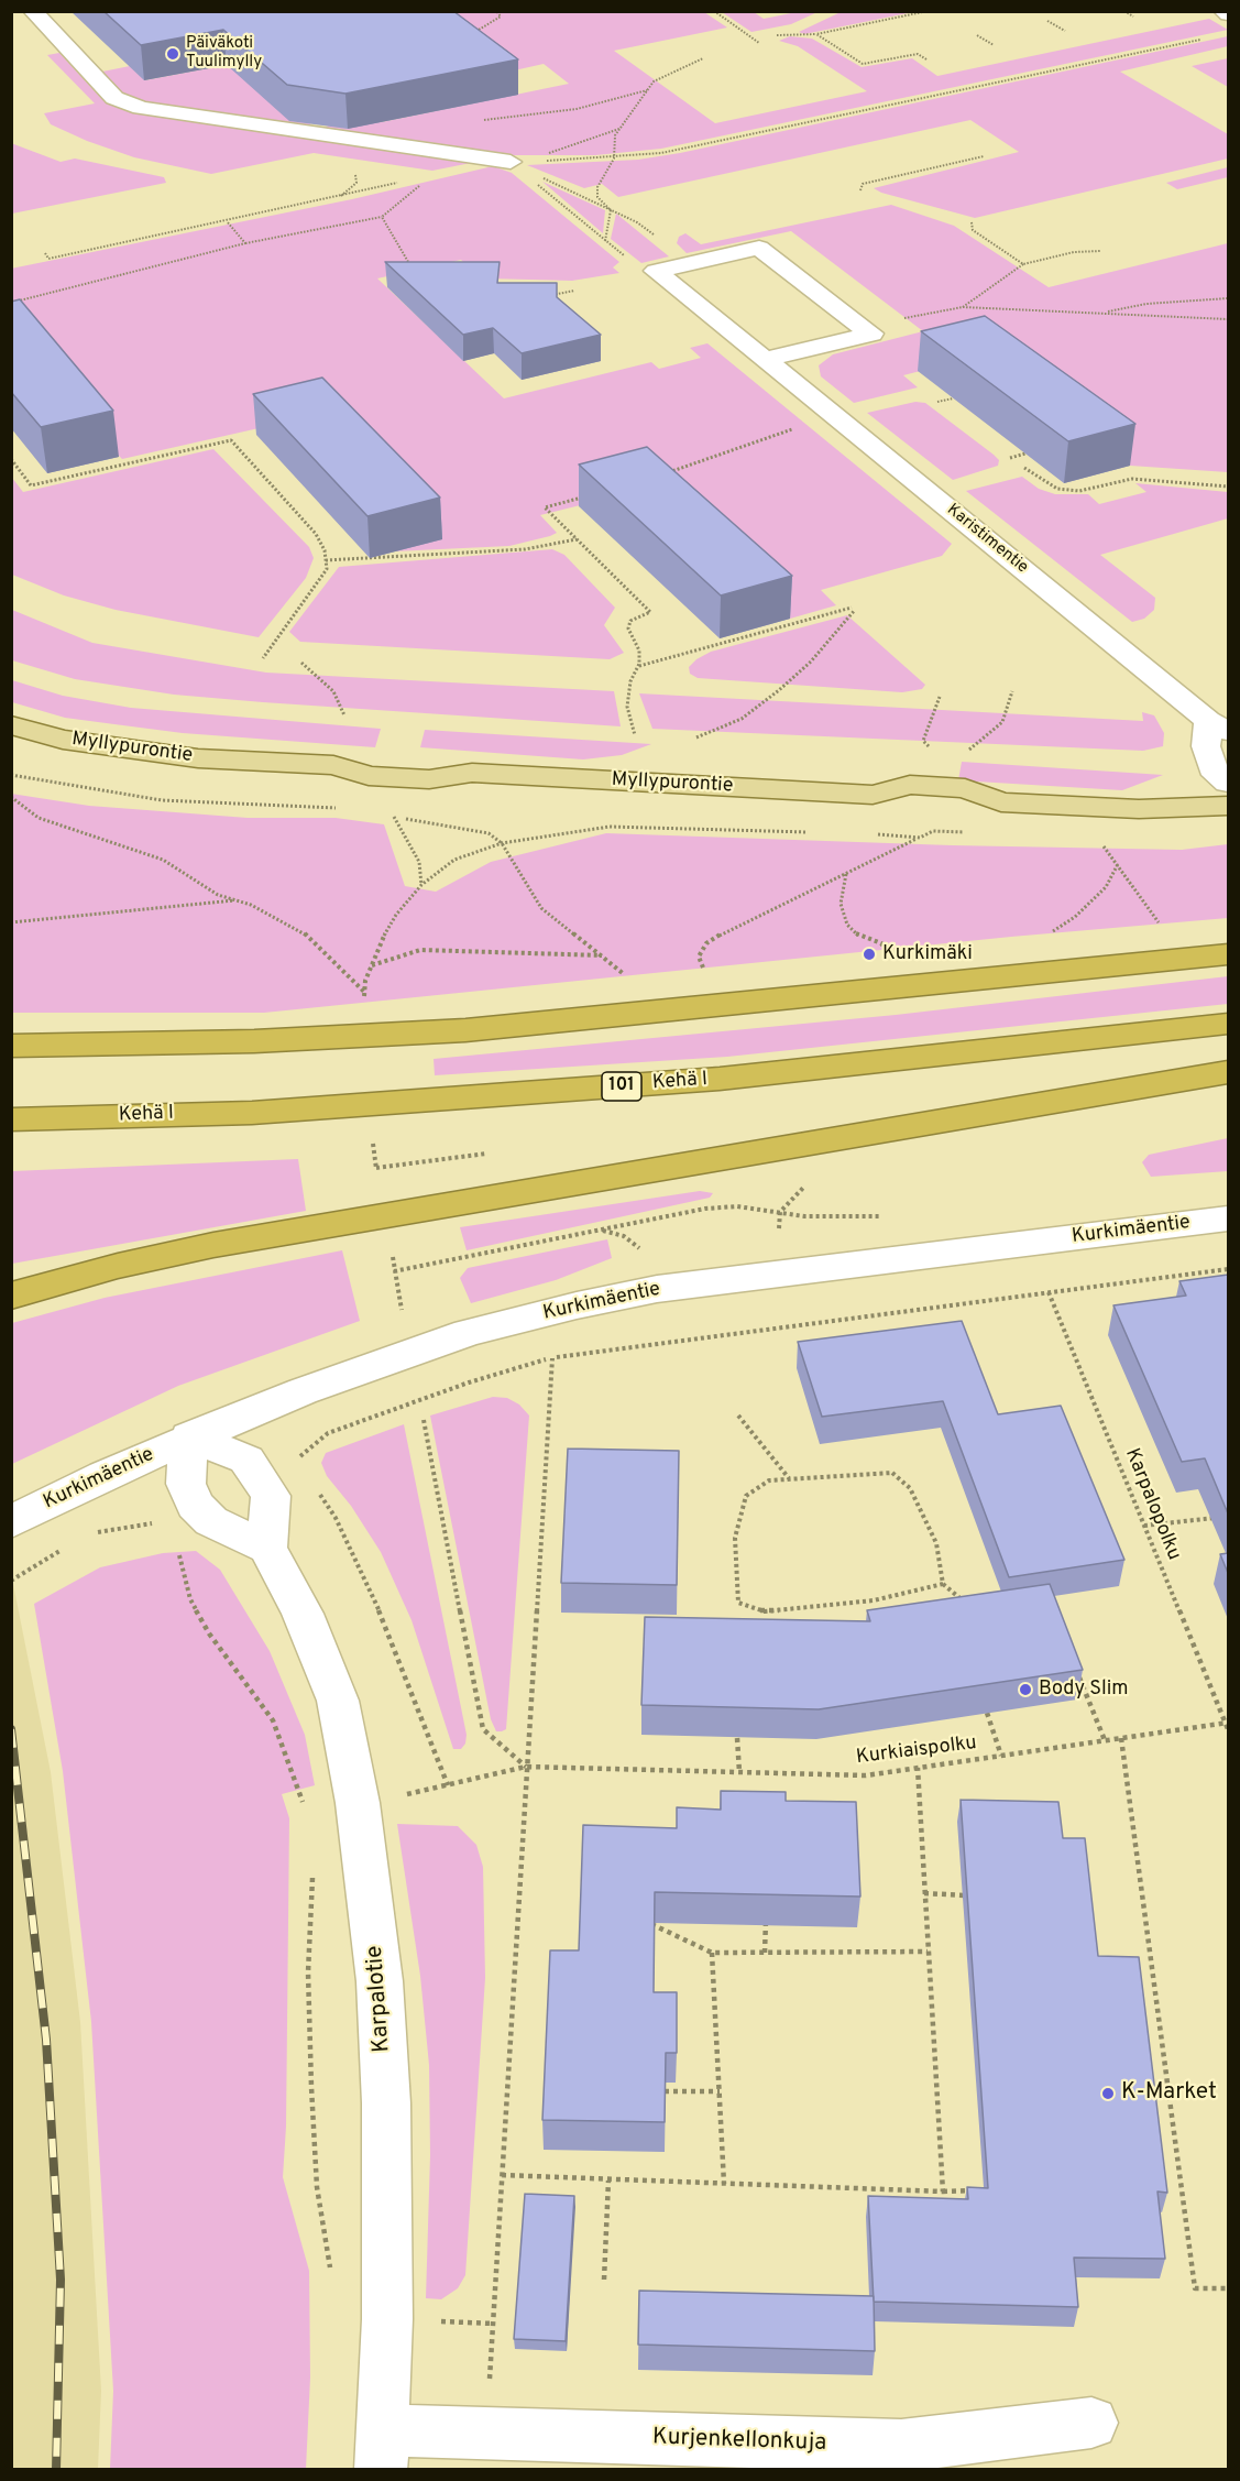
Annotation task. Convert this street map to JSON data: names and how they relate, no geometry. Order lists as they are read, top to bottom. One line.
{"streets":{"highway":["Kehä I","101"],"main road":["Myllypurontie"],"street":["Karistimentie","Kurkimäentie","Karpalotie","Kurjenkellonkuja"],"path":["Karpalopolku","Kurkiaispolku"]},"crossings":[["Karpalopolku","Kurkiaispolku"],["Karpalotie","Kurjenkellonkuja"]],"places":["Päiväkoti Tuulimylly","Kurkimäki","Body Slim","K-Market"]}
